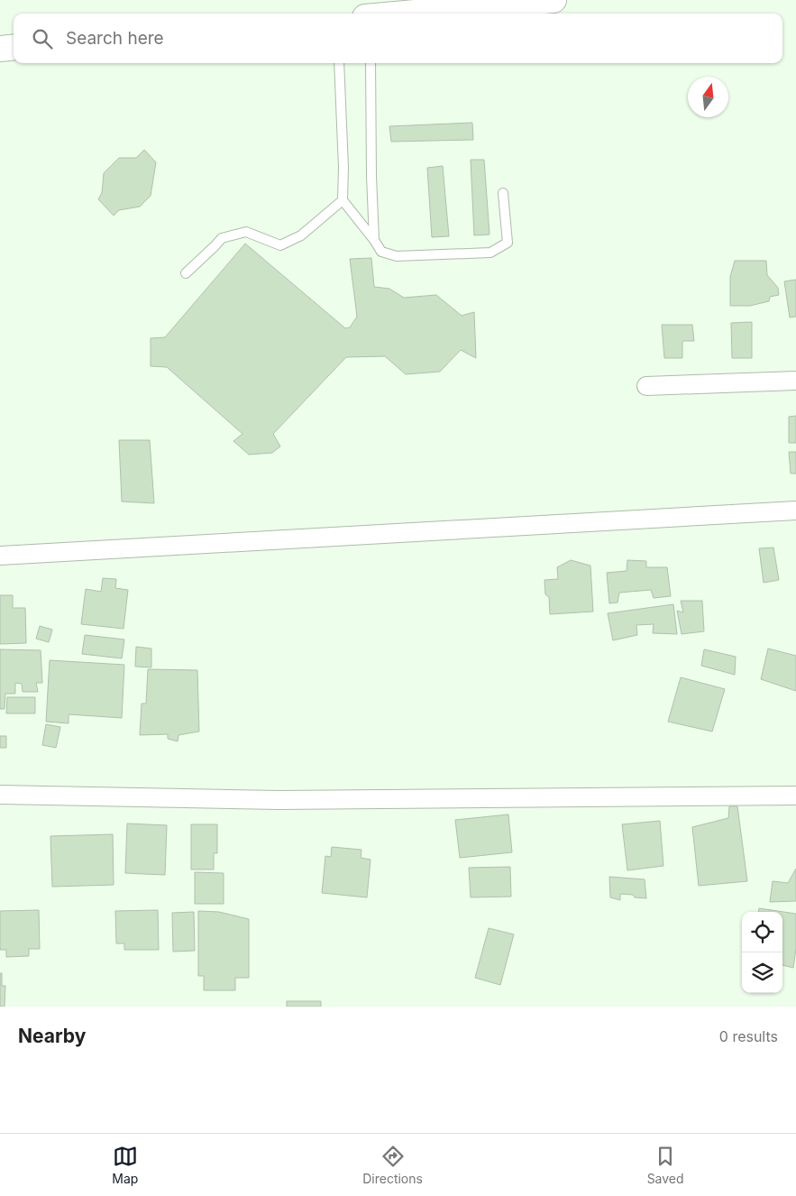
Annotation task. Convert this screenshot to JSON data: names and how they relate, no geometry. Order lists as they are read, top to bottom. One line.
{"north":"top","page":{"search":"Search here","heading":["Nearby","0 results"],"nav":["Map","Directions","Saved"]}}
